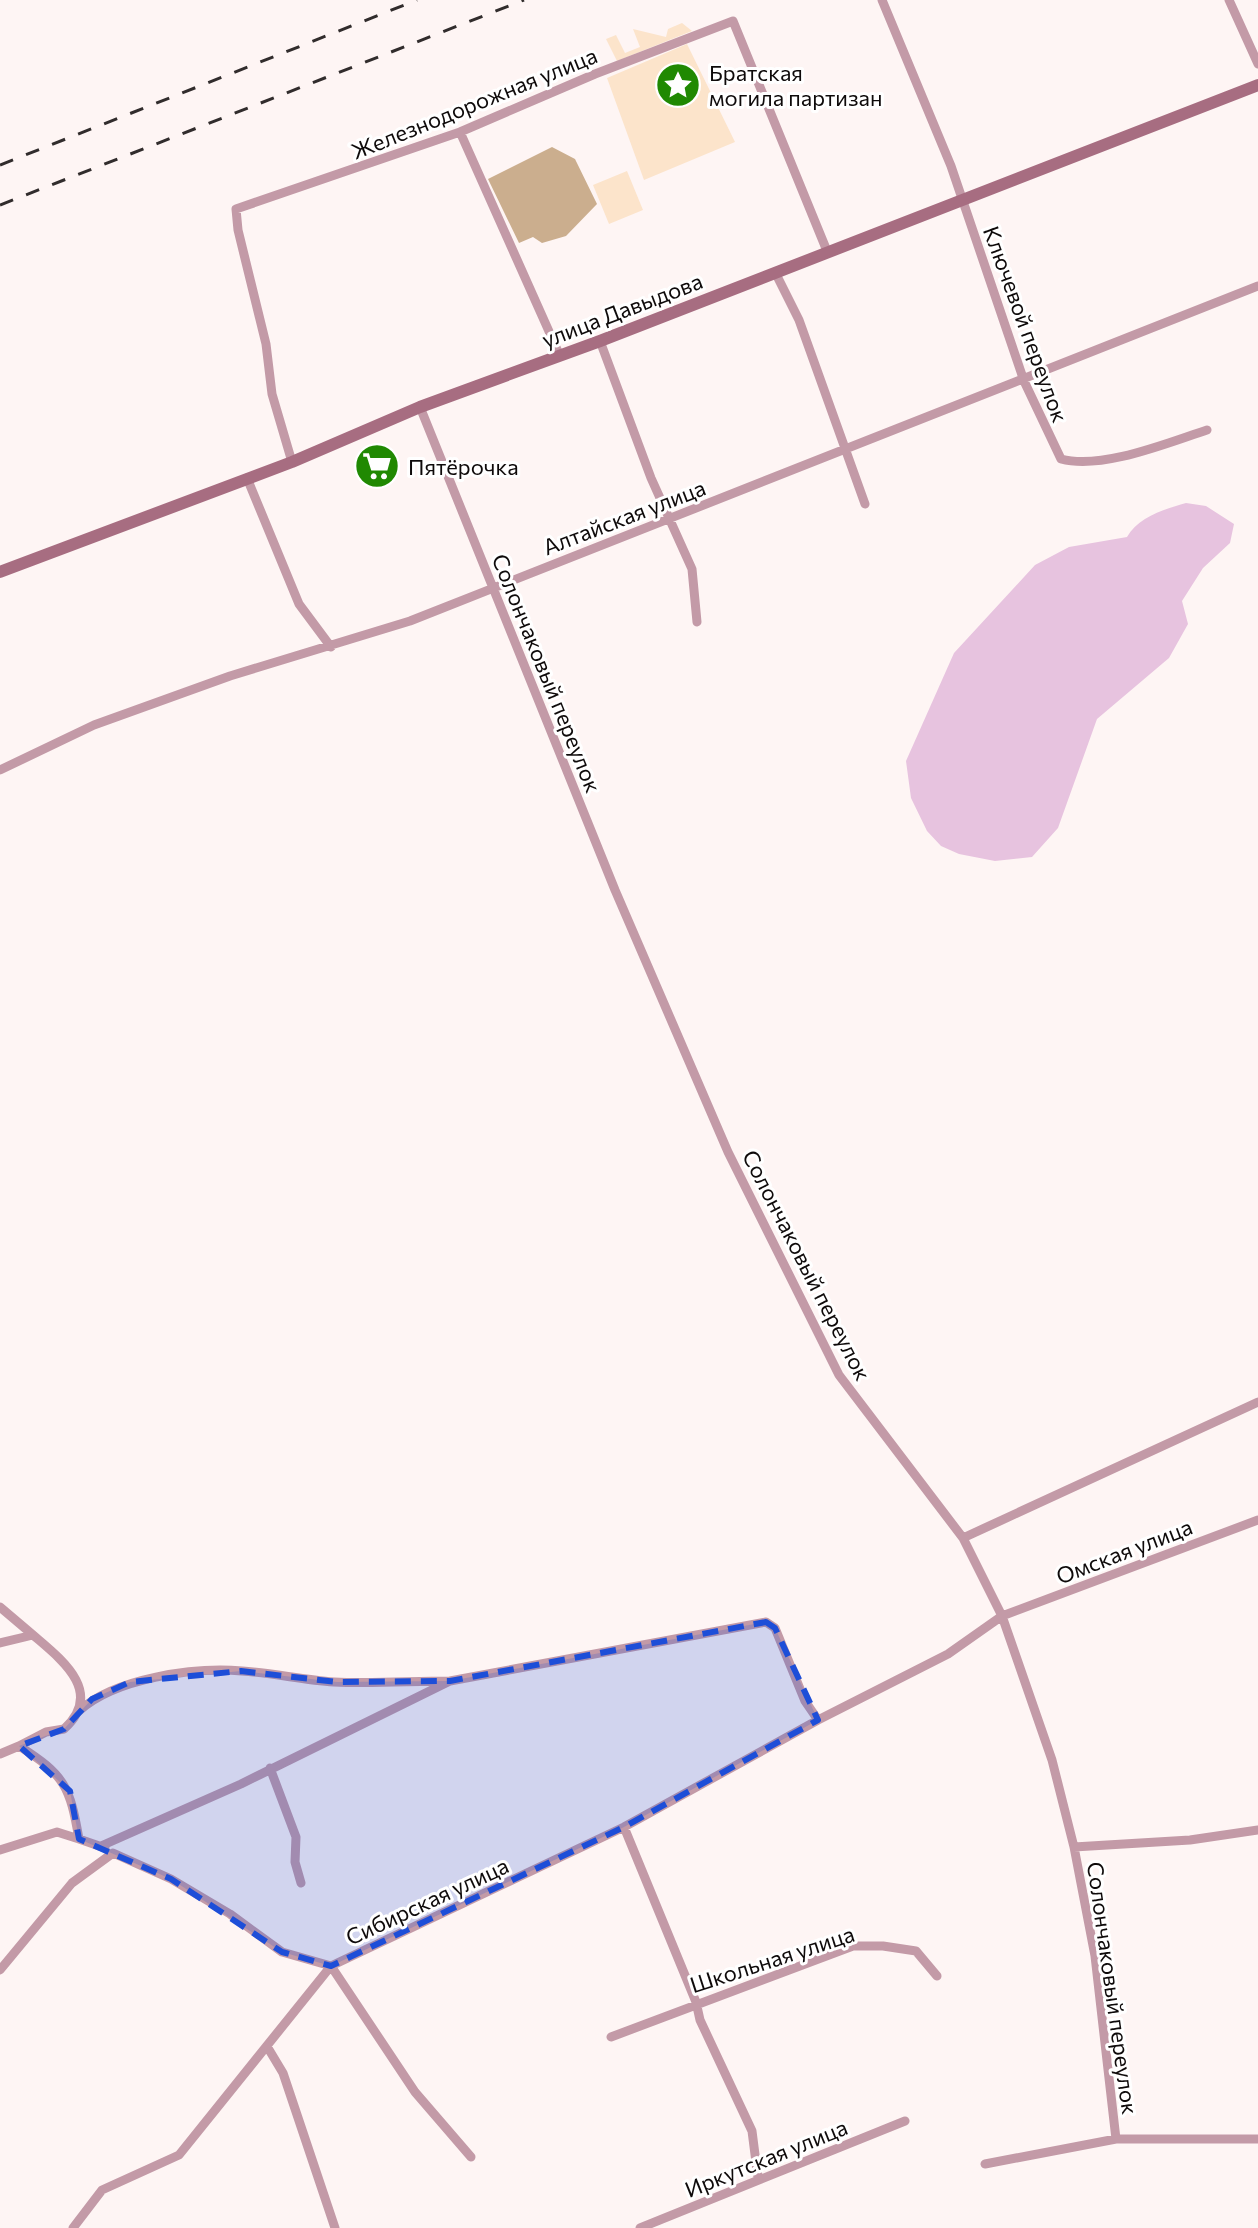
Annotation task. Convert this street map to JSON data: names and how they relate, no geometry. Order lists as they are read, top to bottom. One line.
{"streets":{"main road":["улица Давыдова"],"street":["Железнодорожная улица","Ключевой переулок","Алтайская улица","Солончаковый переулок","Омская улица","Сибирская улица","Школьная улица","Иркутская улица"]},"crossings":[["Железнодорожная улица","улица Давыдова"],["улица Давыдова","Ключевой переулок"],["улица Давыдова","Солончаковый переулок"],["Ключевой переулок","Алтайская улица"],["Алтайская улица","Солончаковый переулок"],["Солончаковый переулок","Омская улица"],["Солончаковый переулок","Сибирская улица"],["Омская улица","Сибирская улица"]],"places":{"place":["Братская могила партизан"],"supermarket":["Пятёрочка"]}}
